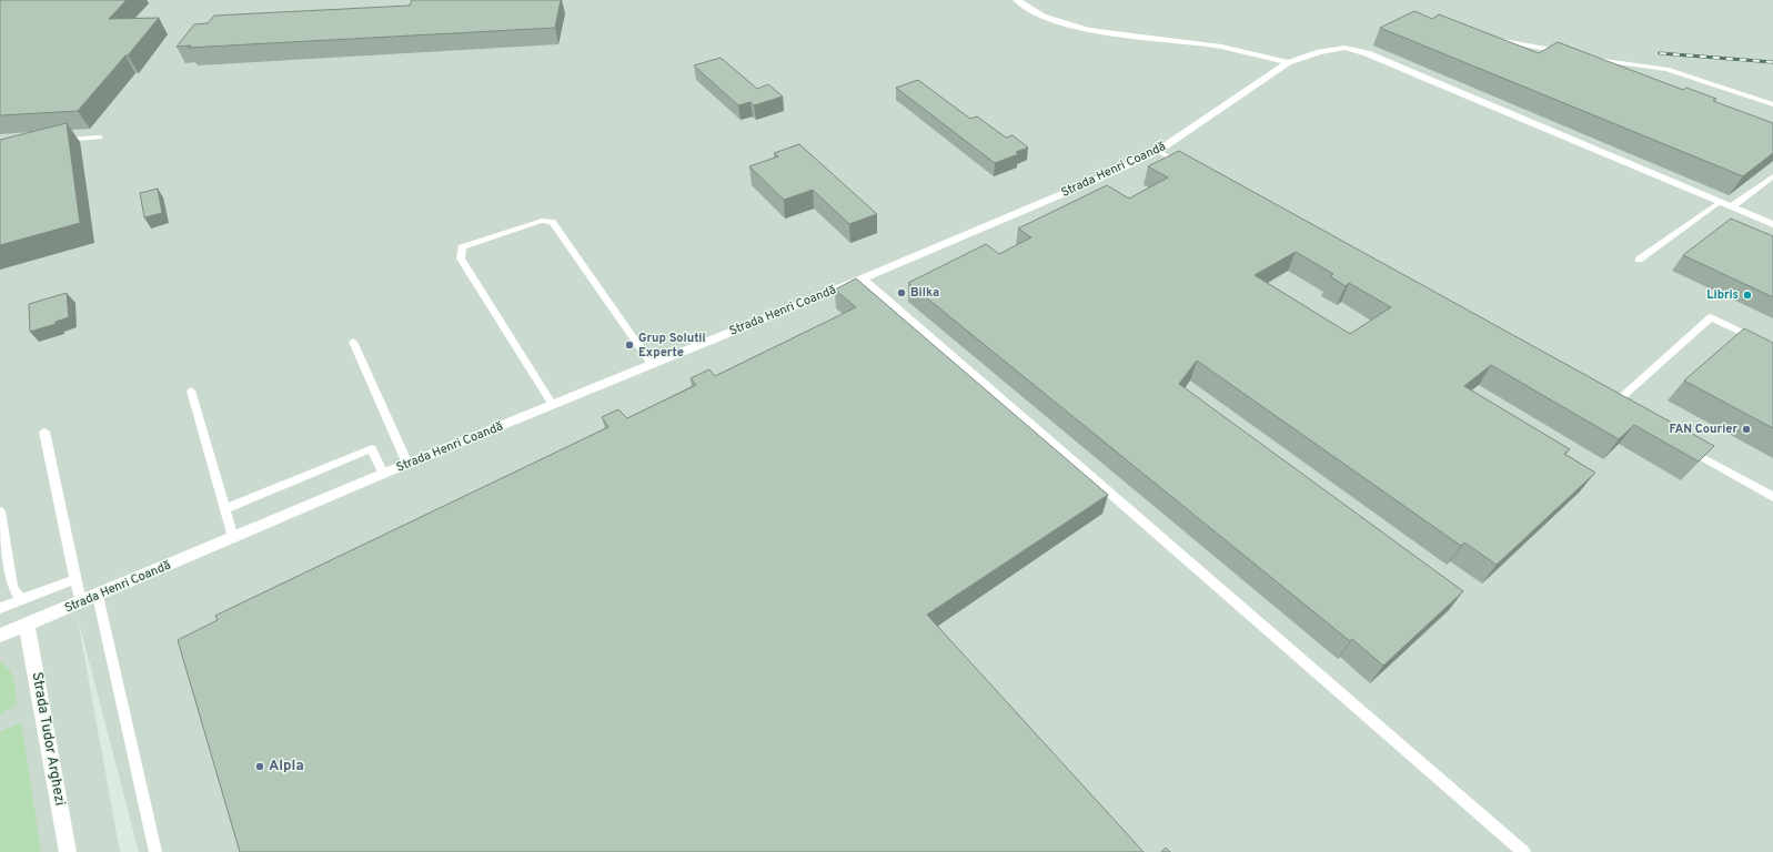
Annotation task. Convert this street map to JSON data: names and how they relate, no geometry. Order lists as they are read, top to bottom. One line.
{"streets":{"street":["Strada Henri Coandă","Strada Tudor Arghezi"]},"crossings":[["Strada Henri Coandă","Strada Tudor Arghezi"]],"places":["Bilka","Libris","Grup Solutii Experte","FAN Courier","Alpla"]}
